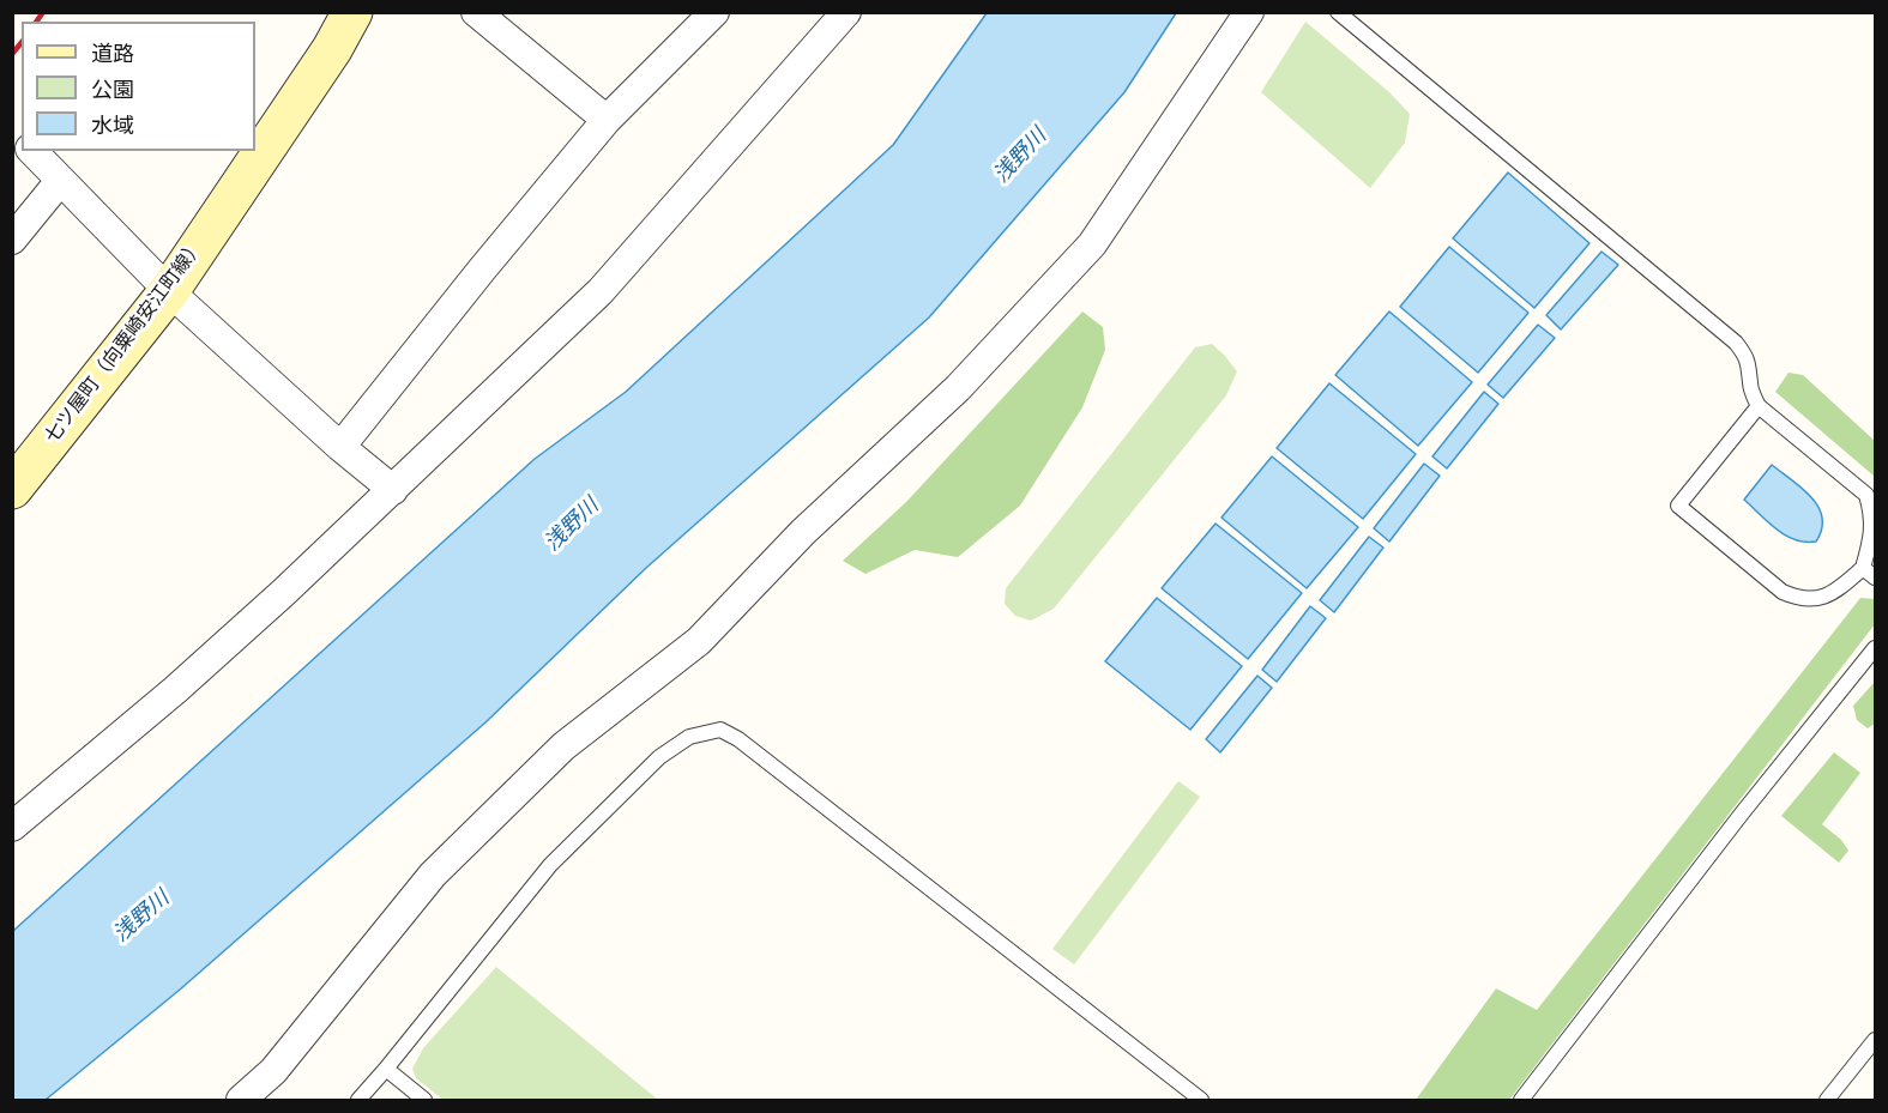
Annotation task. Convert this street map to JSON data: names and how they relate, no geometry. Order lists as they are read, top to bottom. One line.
{"streets":{"main road":["七ツ屋町（向粟崎安江町線）"]},"water":["浅野川"],"legend":["道路","公園","水域"]}
